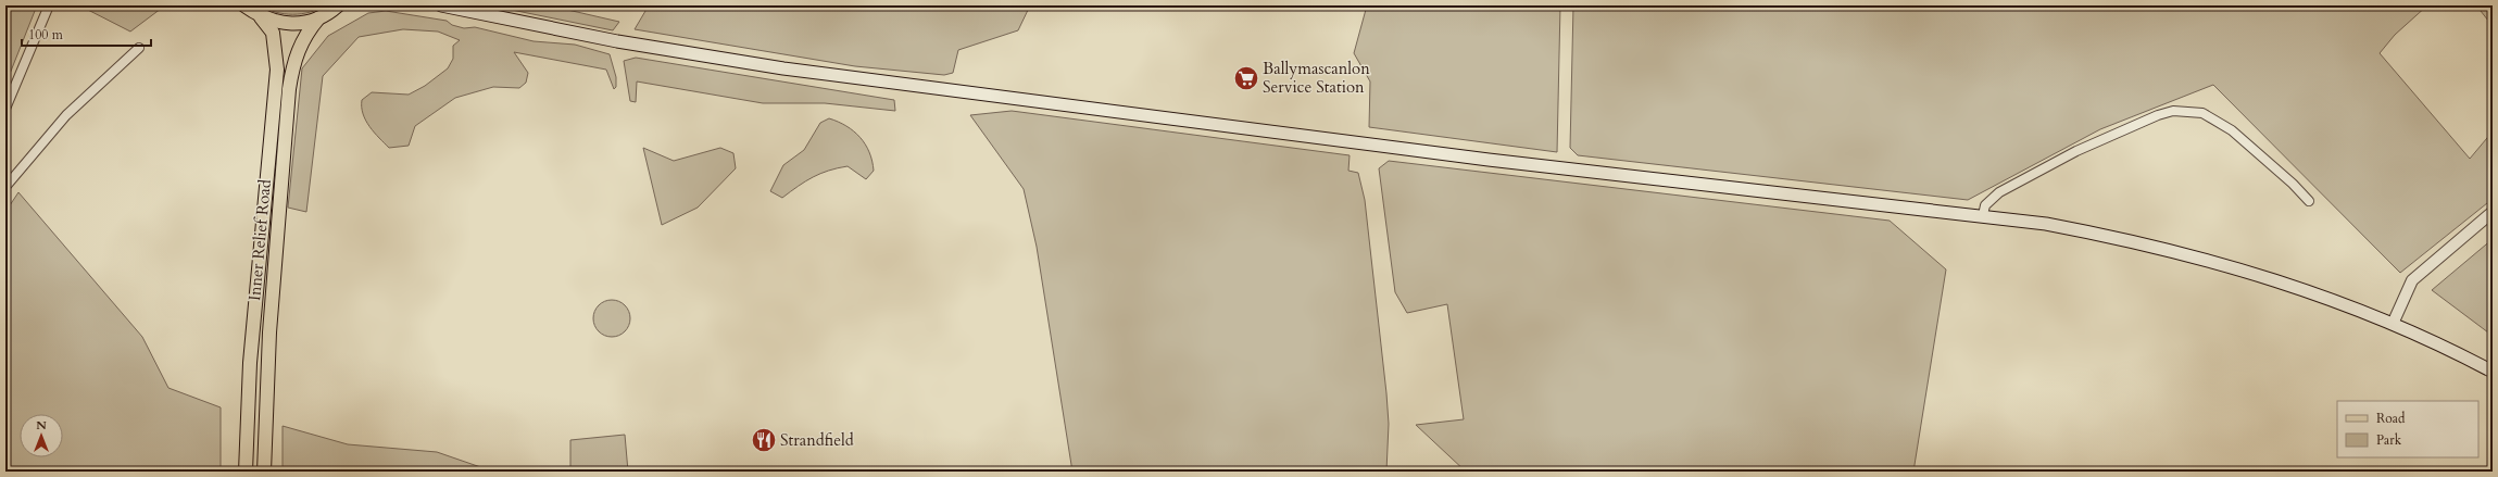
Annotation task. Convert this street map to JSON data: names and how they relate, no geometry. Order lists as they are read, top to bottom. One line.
{"streets":{"main road":["Inner Relief Road"]},"places":{"supermarket":["Ballymascanlon Service Station"],"restaurant":["Strandfield"]},"legend":["Road","Park"],"scale_bar":"100 m","north":"top"}
